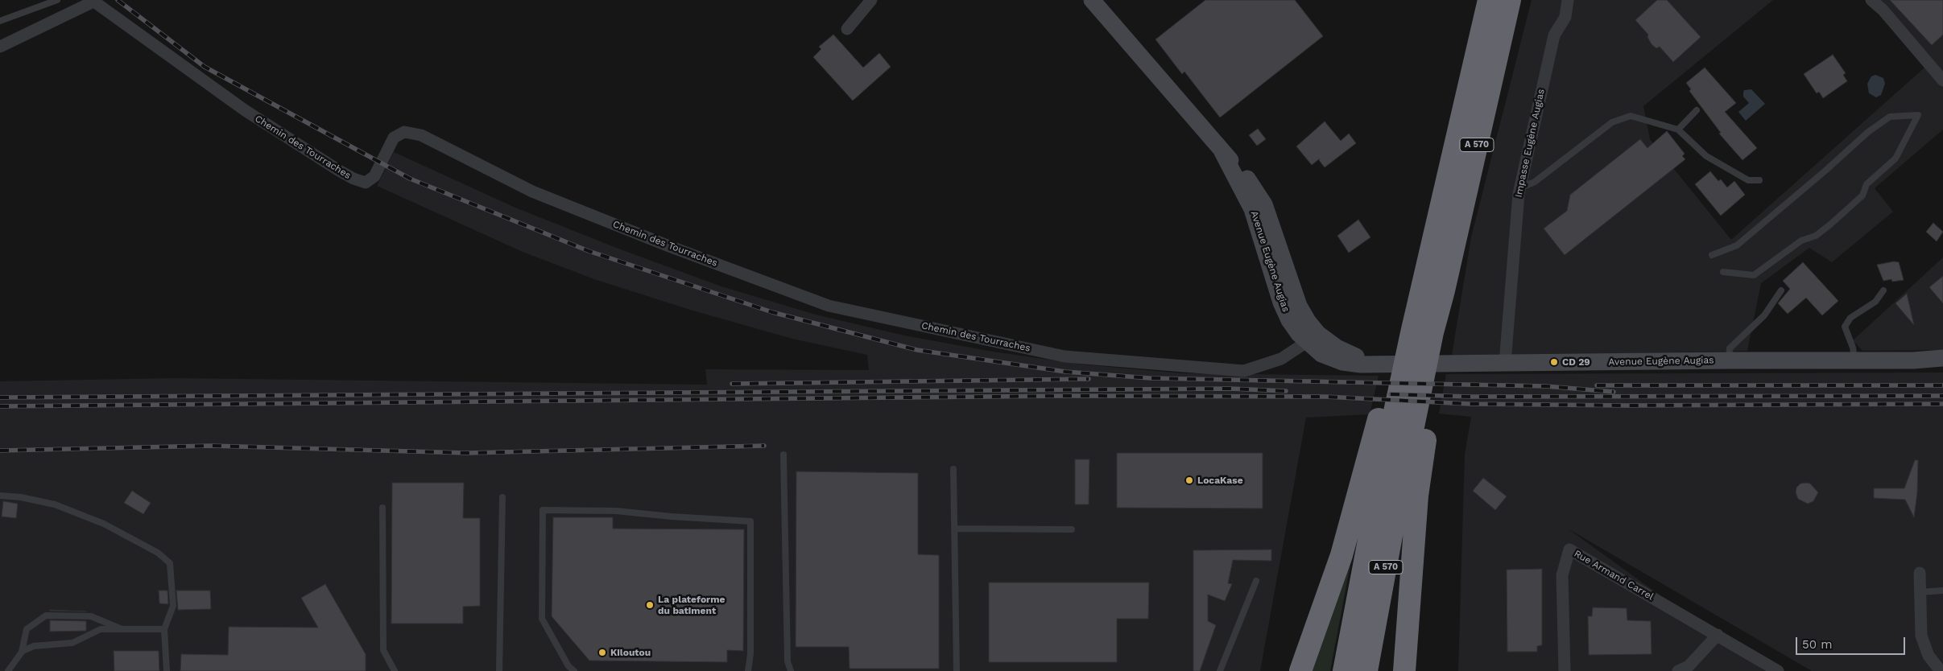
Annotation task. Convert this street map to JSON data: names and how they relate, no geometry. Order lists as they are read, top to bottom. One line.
{"streets":{"highway":["A 570"],"main road":["Avenue Eugène Augias"],"street":["Impasse Eugène Augias","Chemin des Tourraches","Rue Armand Carrel"]},"crossings":[["Impasse Eugène Augias","Avenue Eugène Augias"],["Chemin des Tourraches","Avenue Eugène Augias"]],"places":["CD 29","LocaKase","La plateforme du batiment","Kiloutou"],"scale_bar":"50 m"}
